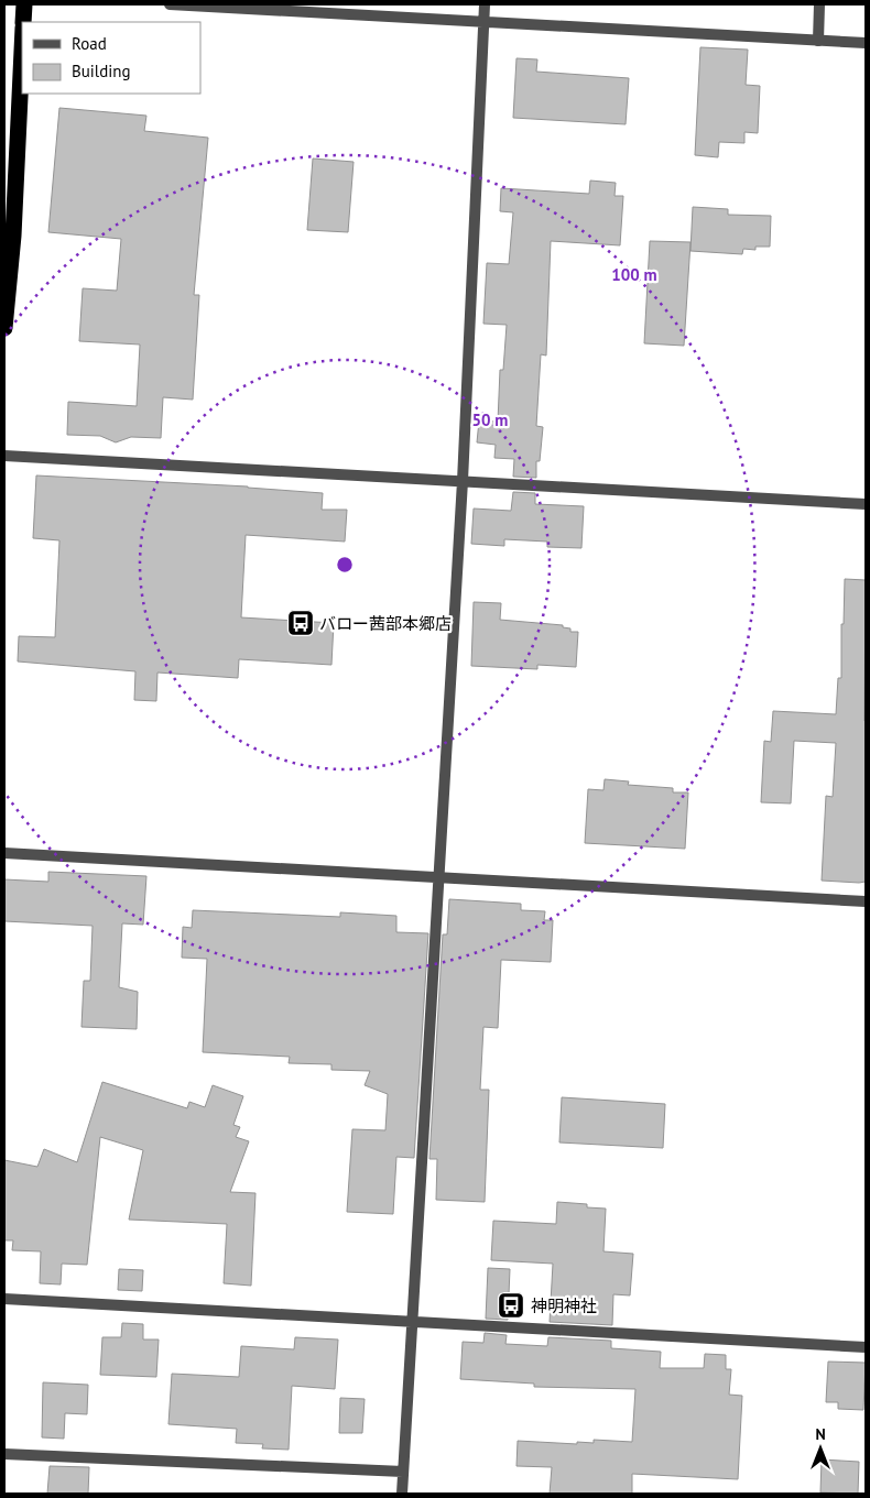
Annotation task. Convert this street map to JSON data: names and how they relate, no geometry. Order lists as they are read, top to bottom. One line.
{"places":{"bus stop":["バロー茜部本郷店","神明神社"]},"legend":["Road","Building"],"north":"top","rings":["100 m","50 m"]}
